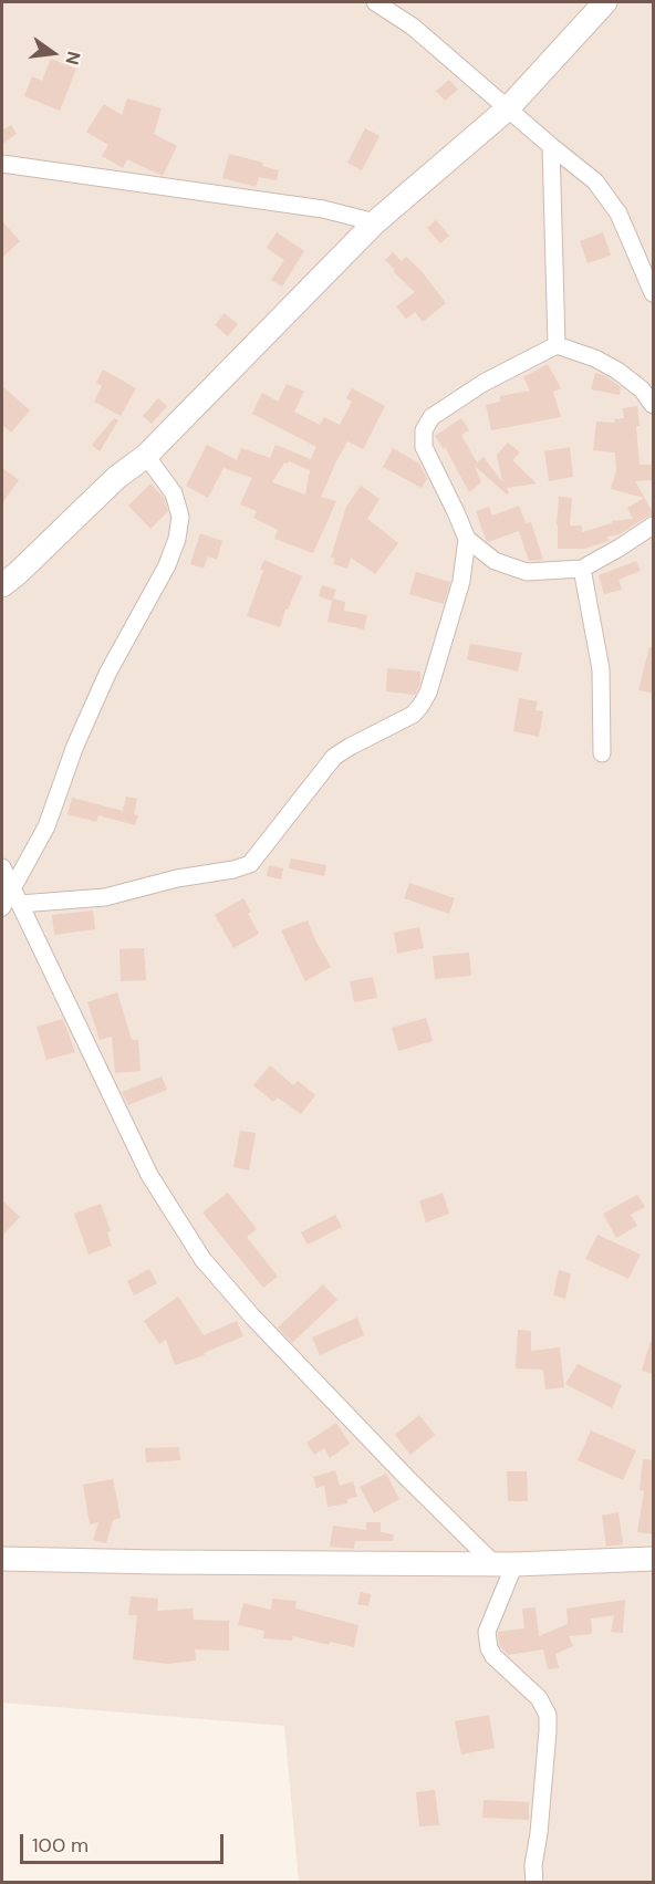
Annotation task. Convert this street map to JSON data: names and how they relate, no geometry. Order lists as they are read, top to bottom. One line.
{"scale_bar":"100 m","north":"right"}
